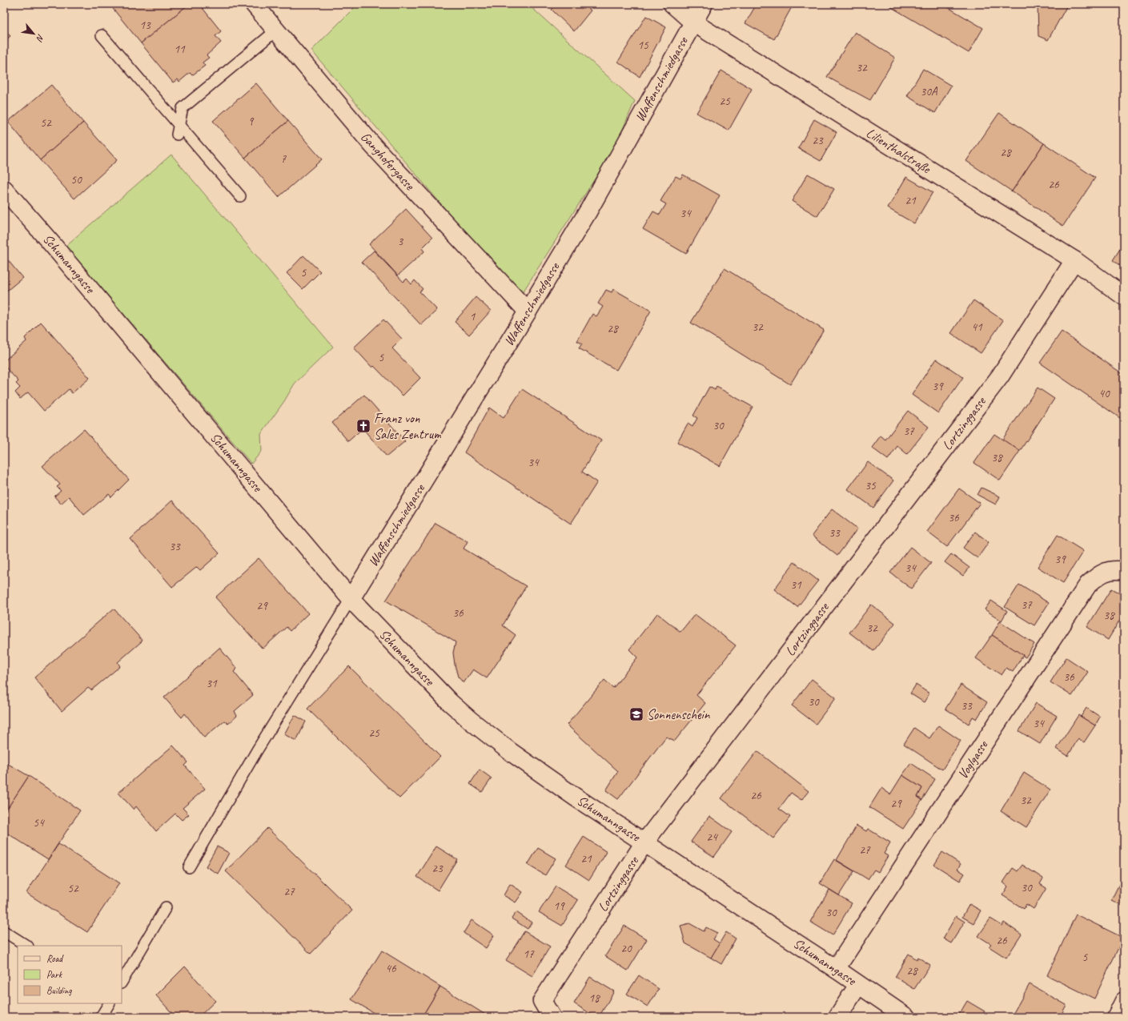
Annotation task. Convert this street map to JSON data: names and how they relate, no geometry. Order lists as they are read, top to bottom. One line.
{"streets":{"street":["Waffenschmiedgasse","Lilienthalstraße","Ganghofergasse","Schumanngasse","Lortzinggasse","Voglgasse"]},"crossings":[["Waffenschmiedgasse","Lilienthalstraße"],["Waffenschmiedgasse","Ganghofergasse"],["Waffenschmiedgasse","Schumanngasse"],["Lilienthalstraße","Lortzinggasse"],["Schumanngasse","Lortzinggasse"],["Schumanngasse","Voglgasse"]],"places":{"church":["Franz von Sales Zentrum"],"school or university":["Sonnenschein"]},"house_numbers":["13","15","11","32","30A","25","9","52","23","28","7","50","26","21","34","3","5","1","32","41","28","5","39","40","30","37","38","34","35","36","33","33","39","34","31","37","29","36","38","32","36","31","30","33","34","25","26","32","29","54","24","27","21","23","30","52","27","19","30","26","20","17","5","46","28","18"],"legend":["Road","Park","Building"],"north":"bottom right"}
